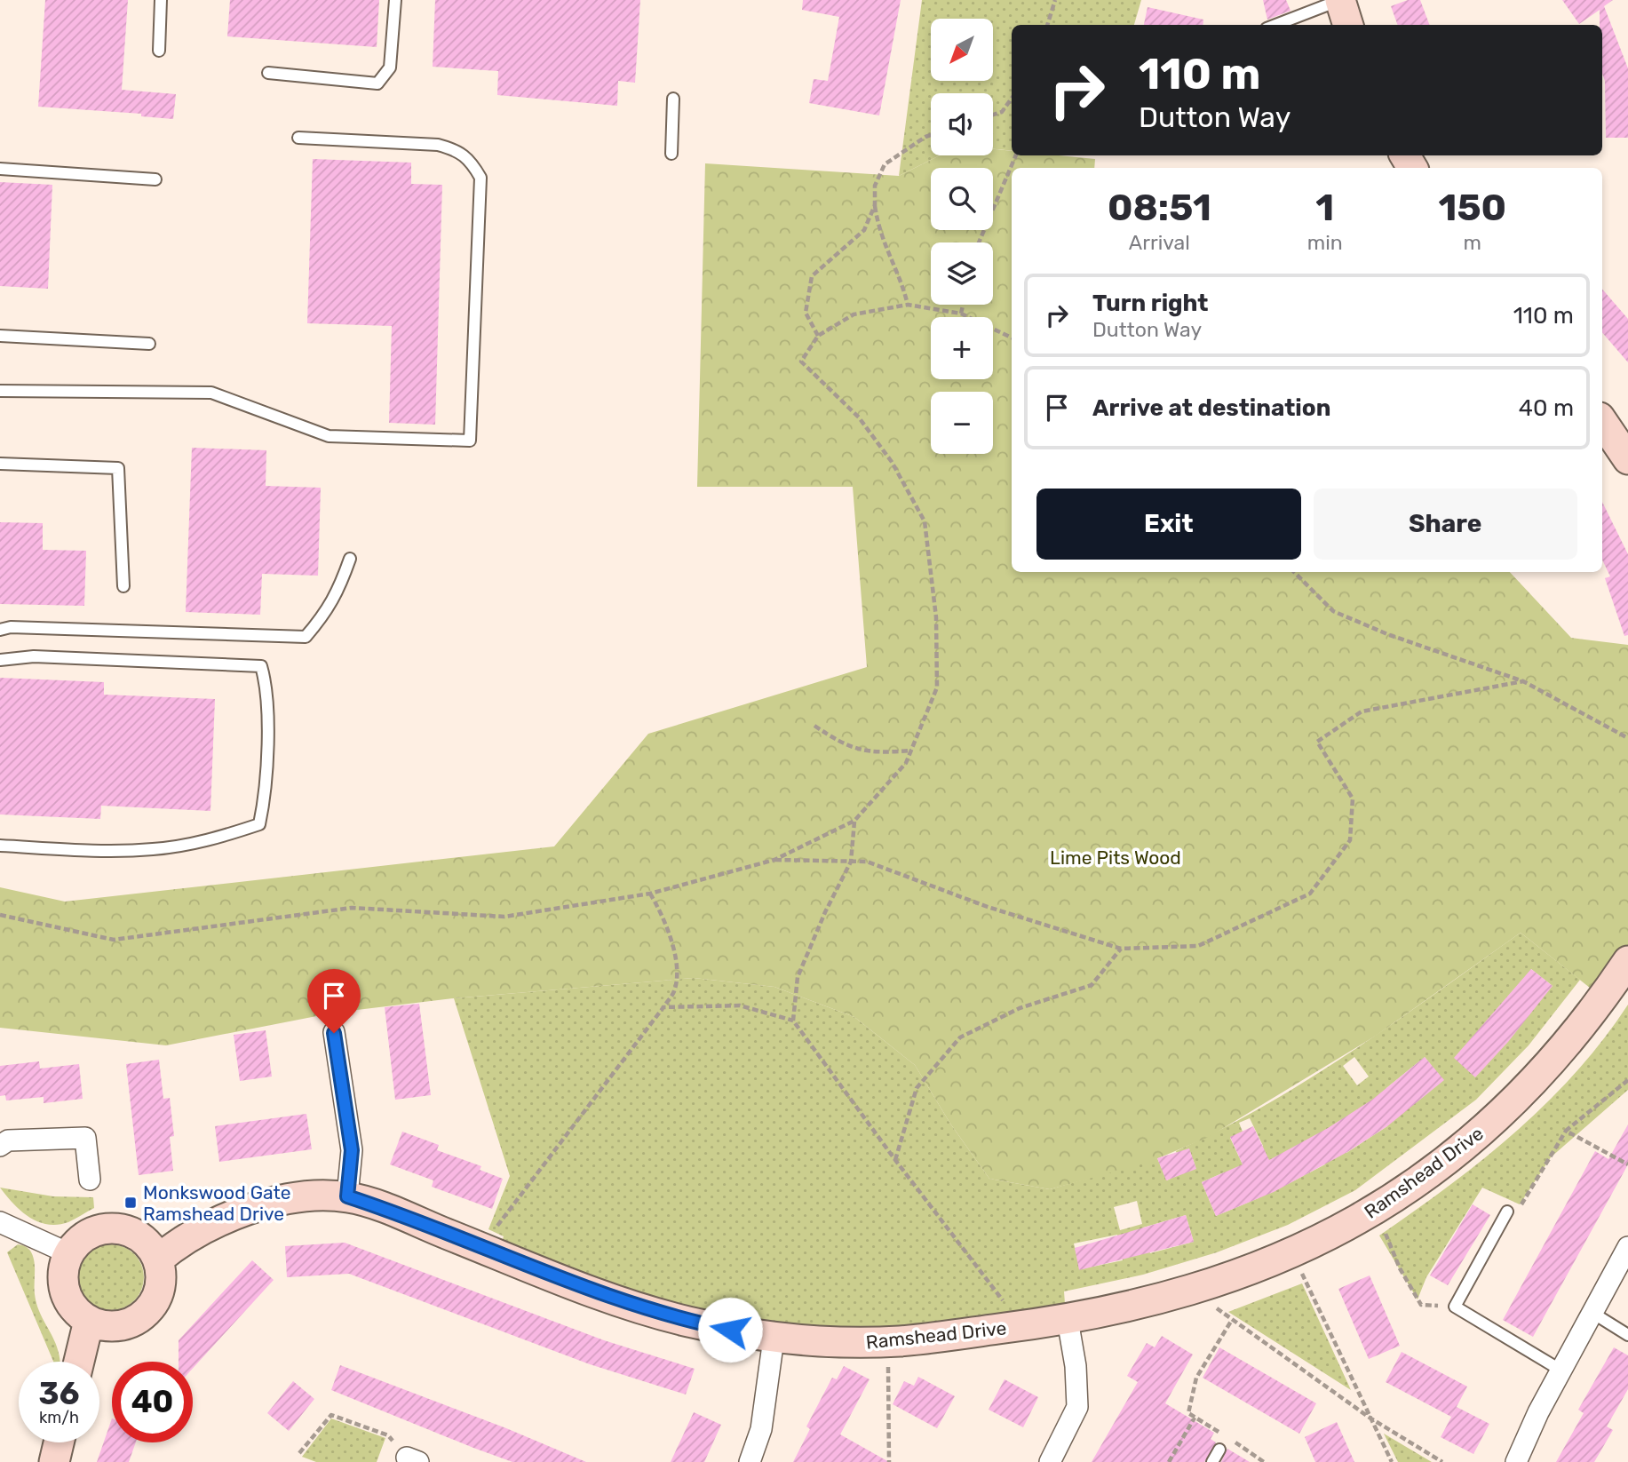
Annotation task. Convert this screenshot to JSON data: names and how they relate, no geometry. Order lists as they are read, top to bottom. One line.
{"streets":{"street":["Ramshead Drive"]},"parks":["Lime Pits Wood"],"places":{"transit":["Monkswood Gate Ramshead Drive"]},"north":"bottom left","page":{"map_buttons":["+","−"],"turn":["110 m","Dutton Way"],"eta":["08:51","Arrival","1","min","150","m"],"list":[{"name":"Turn right","note":"Dutton Way","value":"110 m"},{"name":"Arrive at destination","value":"40 m"}],"buttons":["Exit","Share"],"speed":"36 km/h","limit":"40"}}
